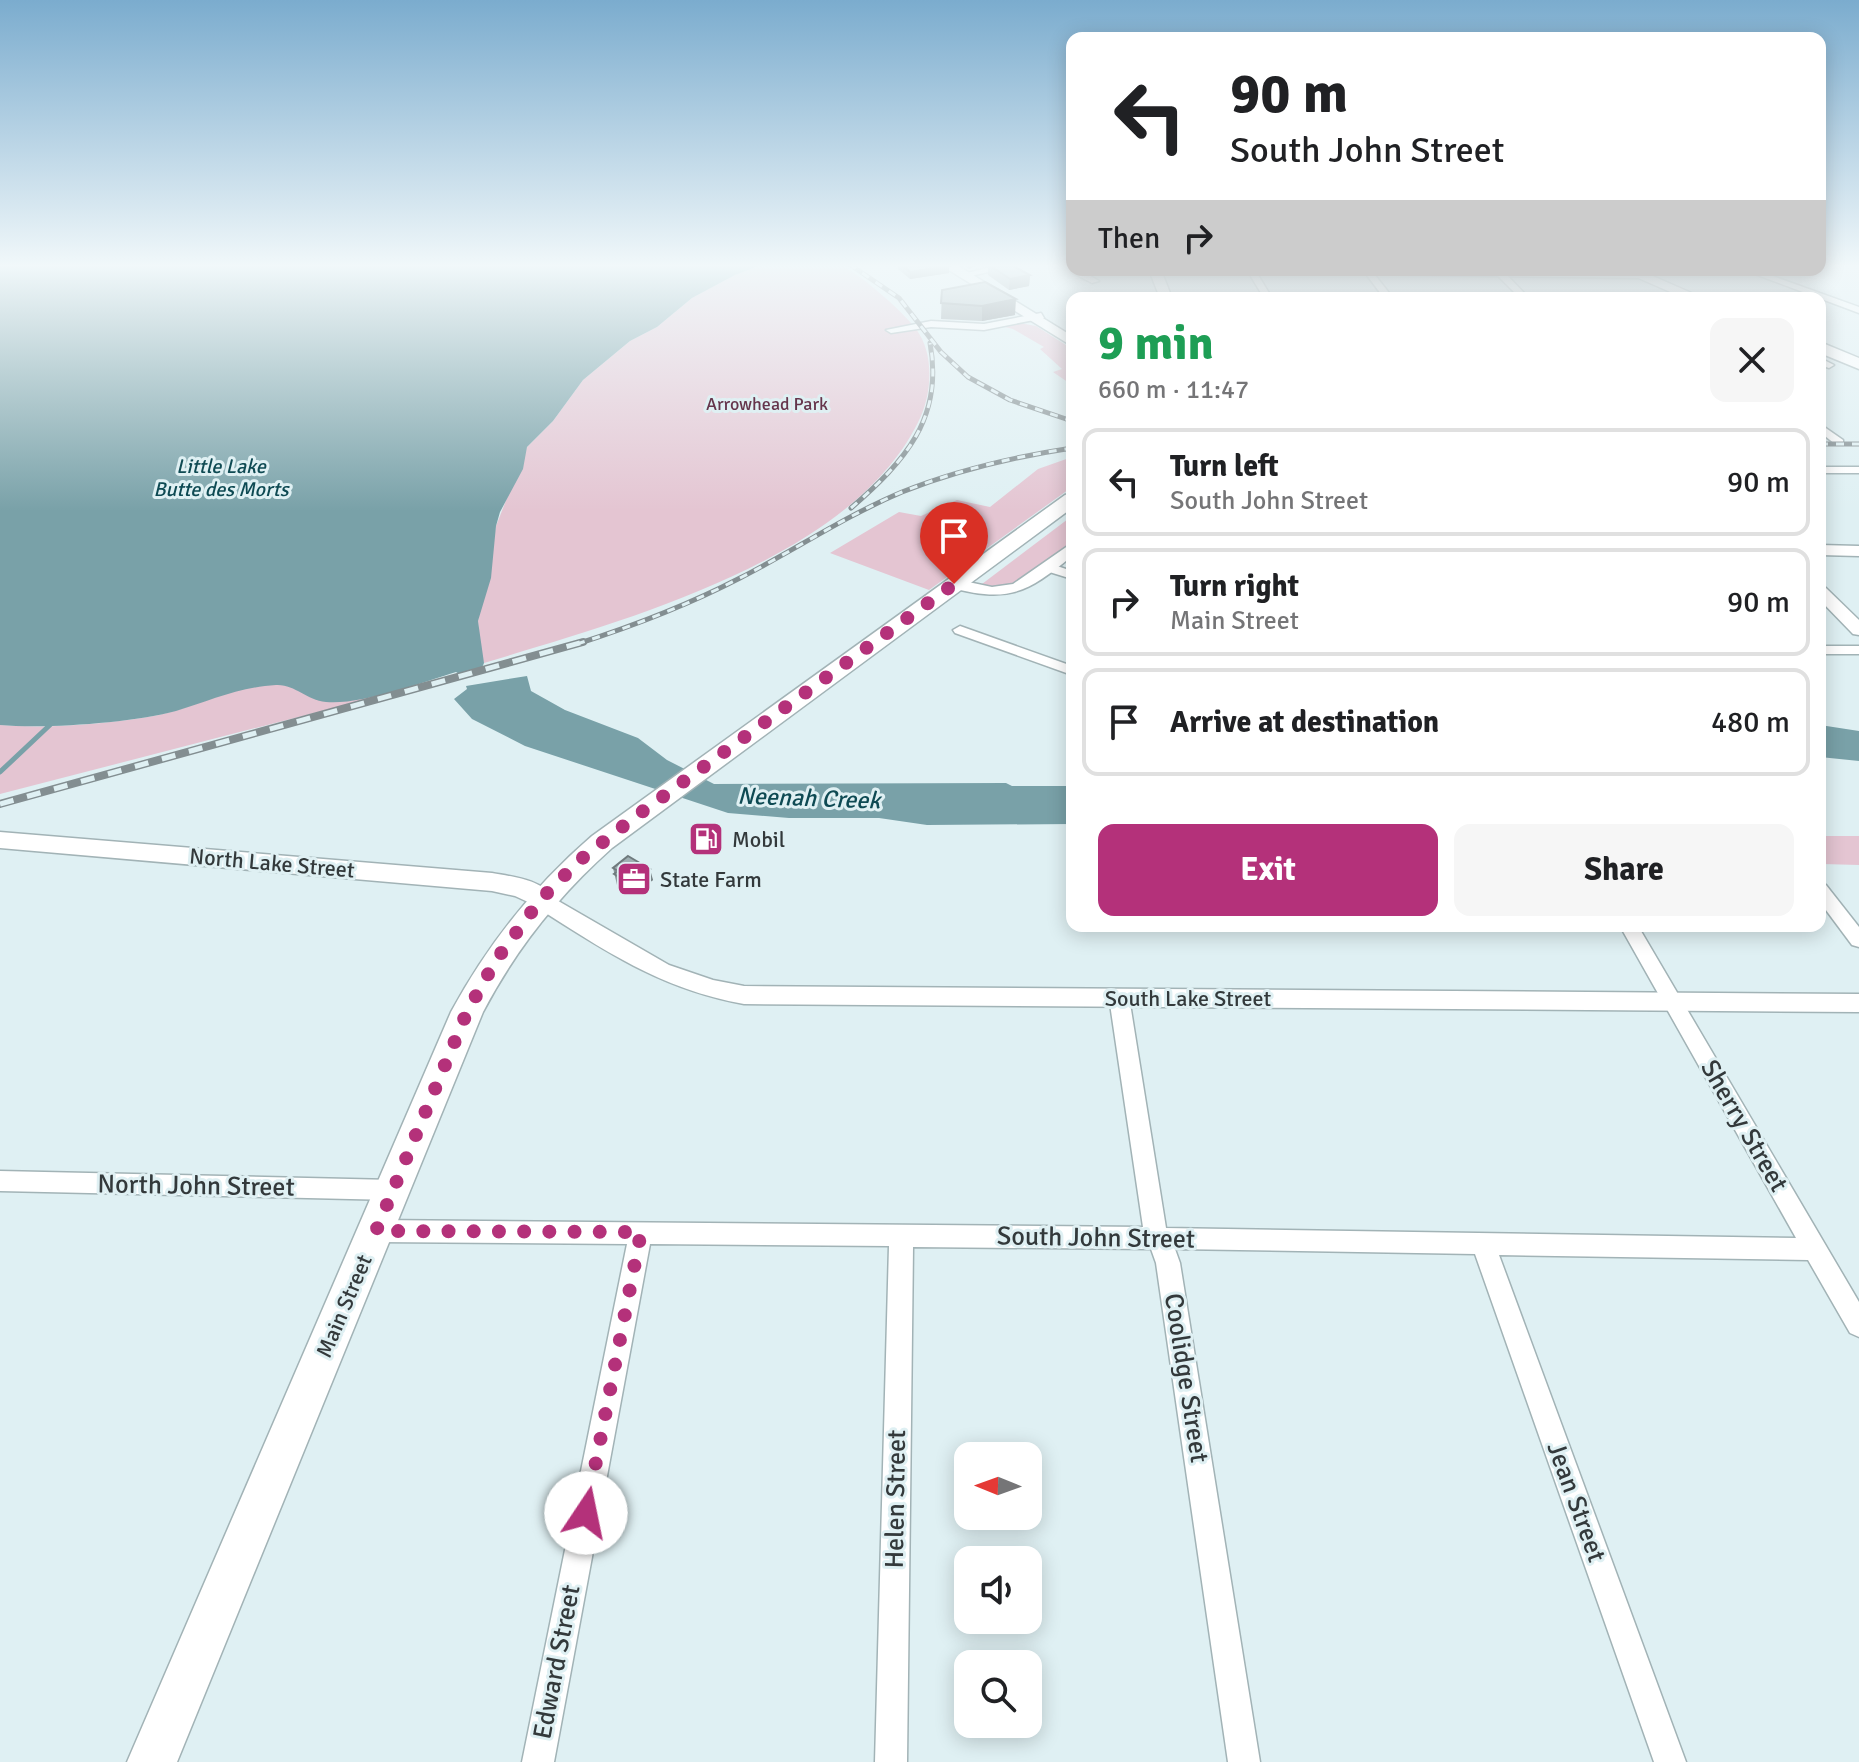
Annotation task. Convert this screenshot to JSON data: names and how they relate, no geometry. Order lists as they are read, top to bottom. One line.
{"streets":{"main road":["North Lake Street","Main Street"],"street":["South Lake Street","Sherry Street","North John Street","South John Street","Coolidge Street","Helen Street","Jean Street","Edward Street"]},"crossings":[["North Lake Street","South Lake Street"],["North Lake Street","Main Street"],["South Lake Street","Sherry Street"],["South Lake Street","Main Street"],["South Lake Street","Coolidge Street"],["Sherry Street","South John Street"],["North John Street","Main Street"],["South John Street","Main Street"],["South John Street","Coolidge Street"],["South John Street","Helen Street"],["South John Street","Jean Street"],["South John Street","Edward Street"]],"water":["Little Lake Butte des Morts","Neenah Creek"],"parks":["Arrowhead Park"],"places":{"fuel station":["Mobil"],"office":["State Farm"]},"north":"left","page":{"turn":["90 m","South John Street"],"then":"Then","heading":["9 min","660 m · 11:47"],"list":[{"name":"Turn left","note":"South John Street","value":"90 m"},{"name":"Turn right","note":"Main Street","value":"90 m"},{"name":"Arrive at destination","value":"480 m"}],"buttons":["Exit","Share"]}}
